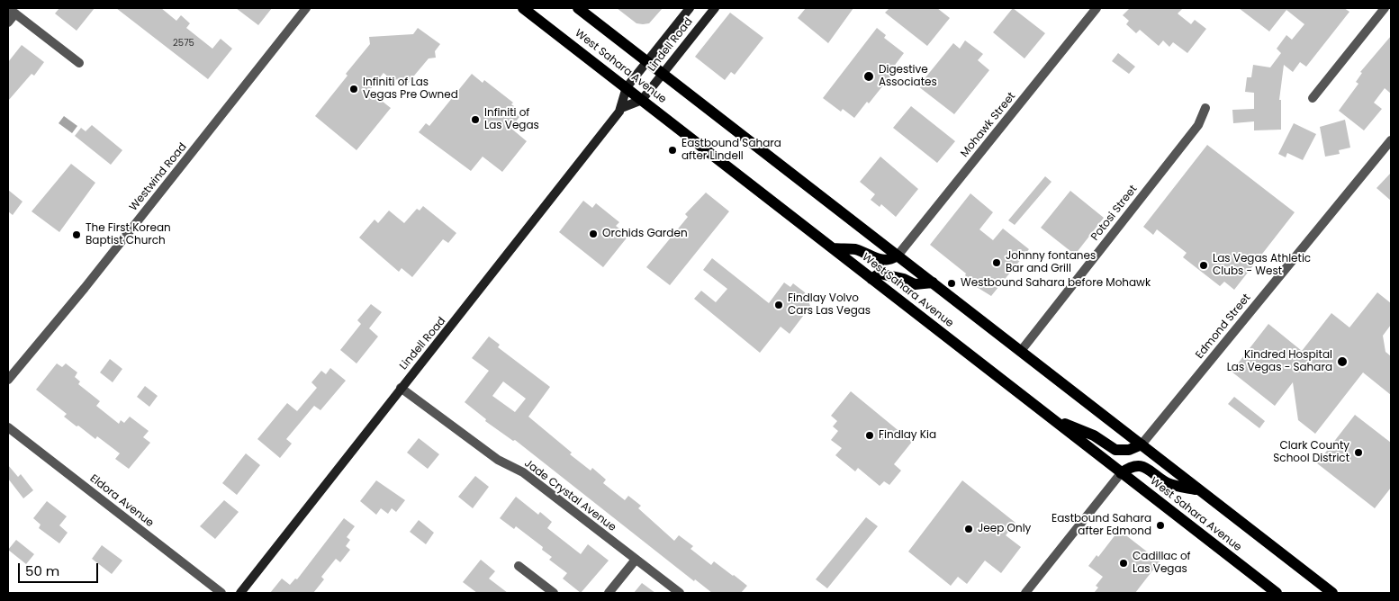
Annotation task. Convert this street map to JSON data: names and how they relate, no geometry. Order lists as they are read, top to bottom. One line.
{"streets":{"main road":["West Sahara Avenue"],"street":["Lindell Road","Mohawk Street","Westwind Road","Potosi Street","Edmond Street","Jade Crystal Avenue","Eldora Avenue"]},"crossings":[["Lindell Road","West Sahara Avenue"],["Lindell Road","Jade Crystal Avenue"],["West Sahara Avenue","Mohawk Street"],["West Sahara Avenue","Potosi Street"],["West Sahara Avenue","Edmond Street"]],"places":["Digestive Associates","Infiniti of Las Vegas Pre Owned","Infiniti of Las Vegas","Eastbound Sahara after Lindell","Orchids Garden","The First Korean Baptist Church","Johnny fontanes Bar and Grill","Las Vegas Athletic Clubs - West","Westbound Sahara before Mohawk","Findlay Volvo Cars Las Vegas","Kindred Hospital Las Vegas - Sahara","Findlay Kia","Clark County School District","Eastbound Sahara after Edmond","Jeep Only","Cadillac of Las Vegas"],"house_numbers":["2575"],"scale_bar":"50 m"}
